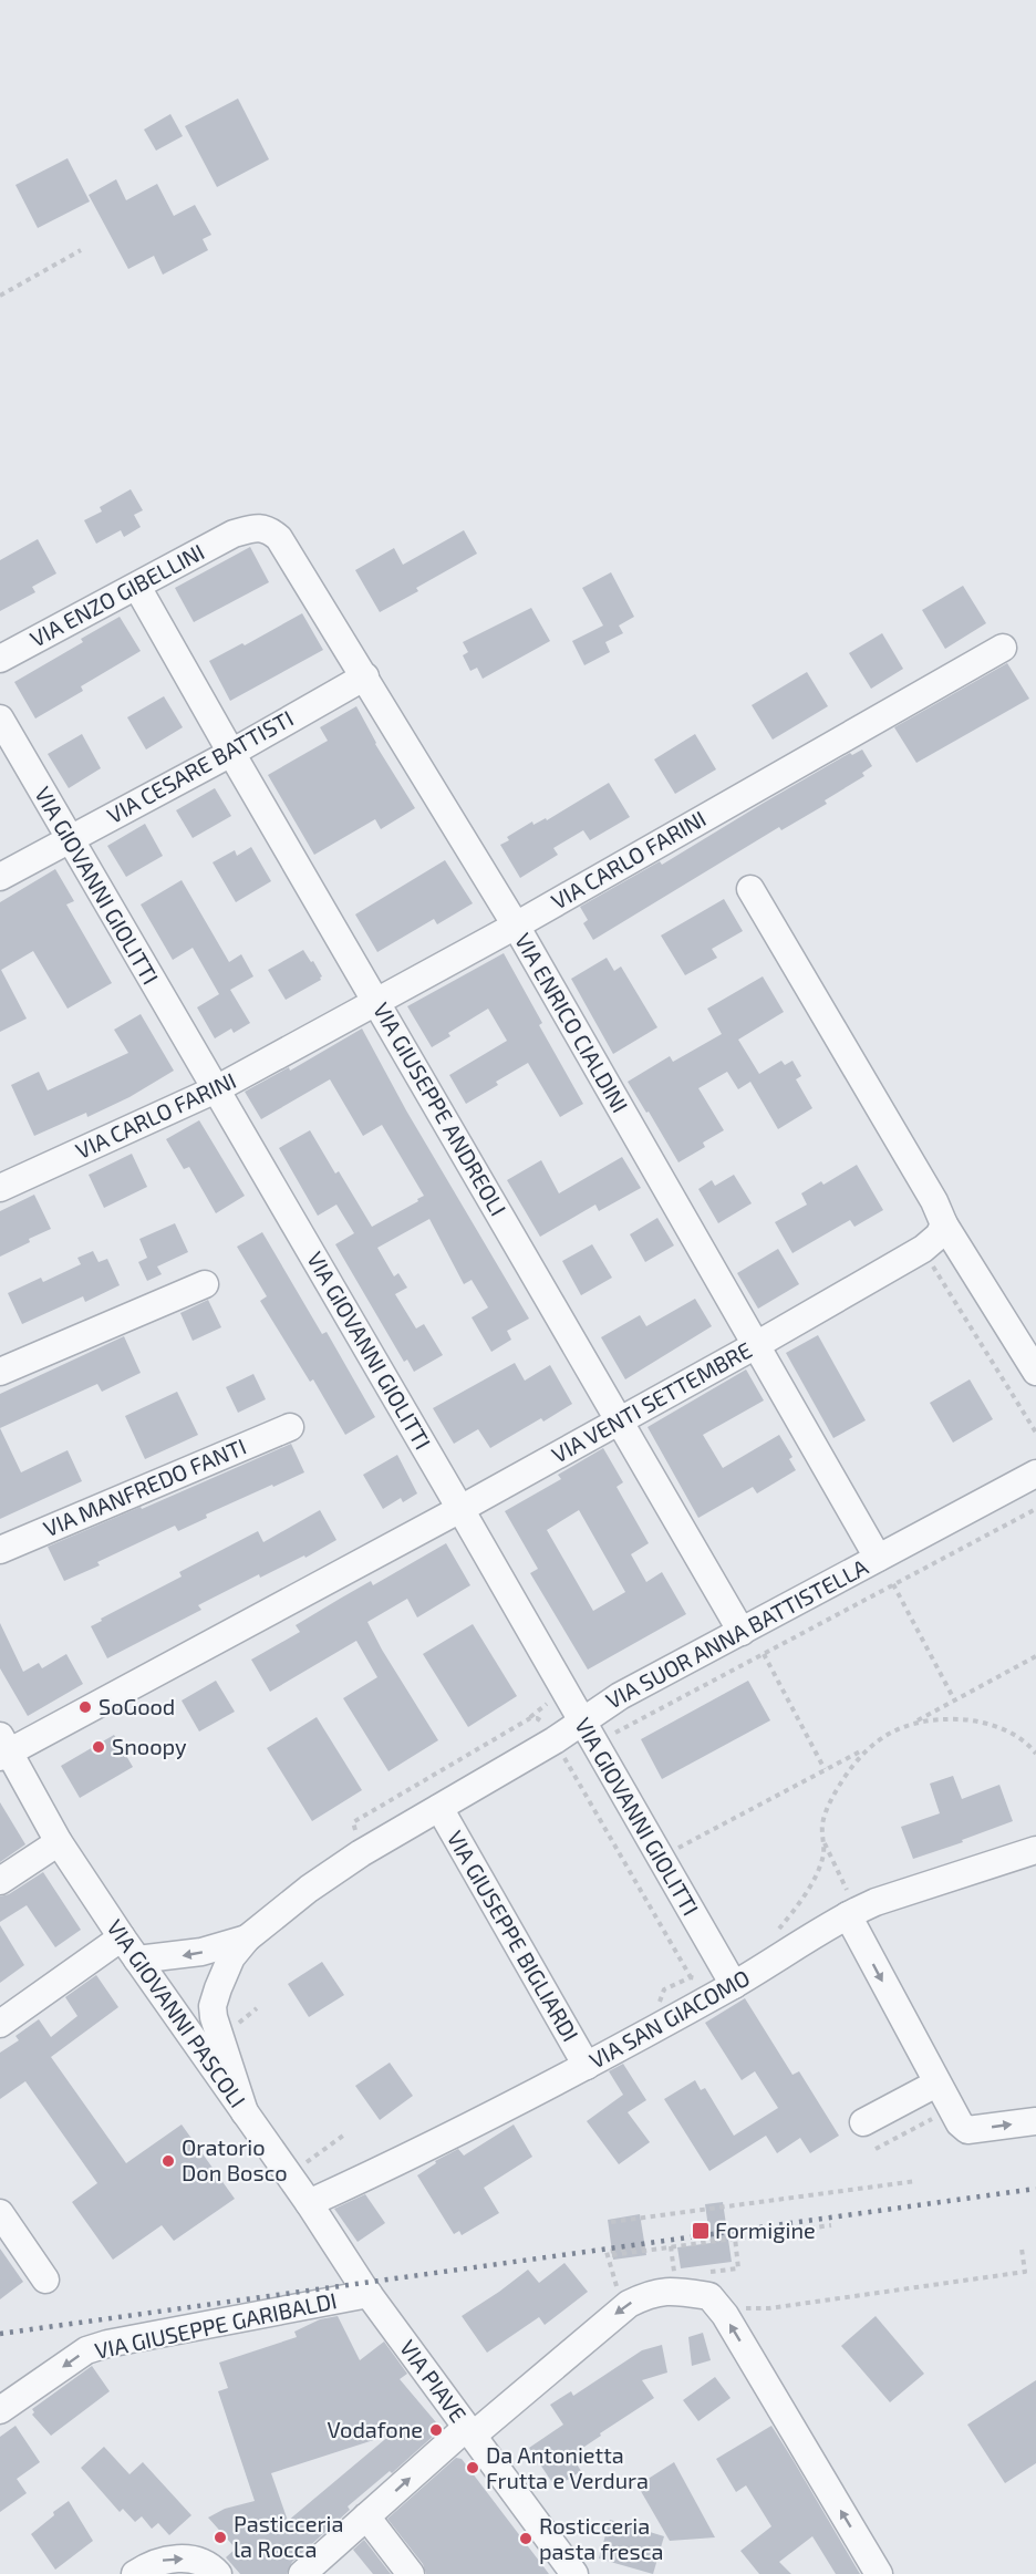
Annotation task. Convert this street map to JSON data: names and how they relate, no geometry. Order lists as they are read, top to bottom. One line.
{"streets":{"street":["VIA ENZO GIBELLINI","VIA CESARE BATTISTI","VIA CARLO FARINI","VIA GIOVANNI GIOLITTI","VIA ENRICO CIALDINI","VIA GIUSEPPE ANDREOLI","VIA VENTI SETTEMBRE","VIA MANFREDO FANTI","VIA SUOR ANNA BATTISTELLA","VIA GIUSEPPE BIGLIARDI","VIA GIOVANNI PASCOLI","VIA SAN GIACOMO","VIA GIUSEPPE GARIBALDI","VIA PIAVE"]},"crossings":[["VIA ENZO GIBELLINI","VIA ENRICO CIALDINI"],["VIA ENZO GIBELLINI","VIA GIUSEPPE ANDREOLI"],["VIA CESARE BATTISTI","VIA GIOVANNI GIOLITTI"],["VIA CESARE BATTISTI","VIA ENRICO CIALDINI"],["VIA CESARE BATTISTI","VIA GIUSEPPE ANDREOLI"],["VIA CARLO FARINI","VIA GIOVANNI GIOLITTI"],["VIA CARLO FARINI","VIA ENRICO CIALDINI"],["VIA CARLO FARINI","VIA GIUSEPPE ANDREOLI"],["VIA GIOVANNI GIOLITTI","VIA VENTI SETTEMBRE"],["VIA GIOVANNI GIOLITTI","VIA SUOR ANNA BATTISTELLA"],["VIA GIOVANNI GIOLITTI","VIA SAN GIACOMO"],["VIA ENRICO CIALDINI","VIA VENTI SETTEMBRE"],["VIA ENRICO CIALDINI","VIA SUOR ANNA BATTISTELLA"],["VIA GIUSEPPE ANDREOLI","VIA VENTI SETTEMBRE"],["VIA GIUSEPPE ANDREOLI","VIA SUOR ANNA BATTISTELLA"],["VIA VENTI SETTEMBRE","VIA GIOVANNI PASCOLI"],["VIA SUOR ANNA BATTISTELLA","VIA GIUSEPPE BIGLIARDI"],["VIA GIUSEPPE BIGLIARDI","VIA SAN GIACOMO"],["VIA GIOVANNI PASCOLI","VIA SAN GIACOMO"],["VIA GIOVANNI PASCOLI","VIA GIUSEPPE GARIBALDI"],["VIA GIOVANNI PASCOLI","VIA PIAVE"],["VIA GIUSEPPE GARIBALDI","VIA PIAVE"]],"one_way":["VIA GIUSEPPE GARIBALDI"],"places":{"other":["SoGood","Snoopy","Oratorio Don Bosco","Vodafone","Da Antonietta Frutta e Verdura","Pasticceria la Rocca","Rosticceria pasta fresca"],"transit":["Formigine"]}}
